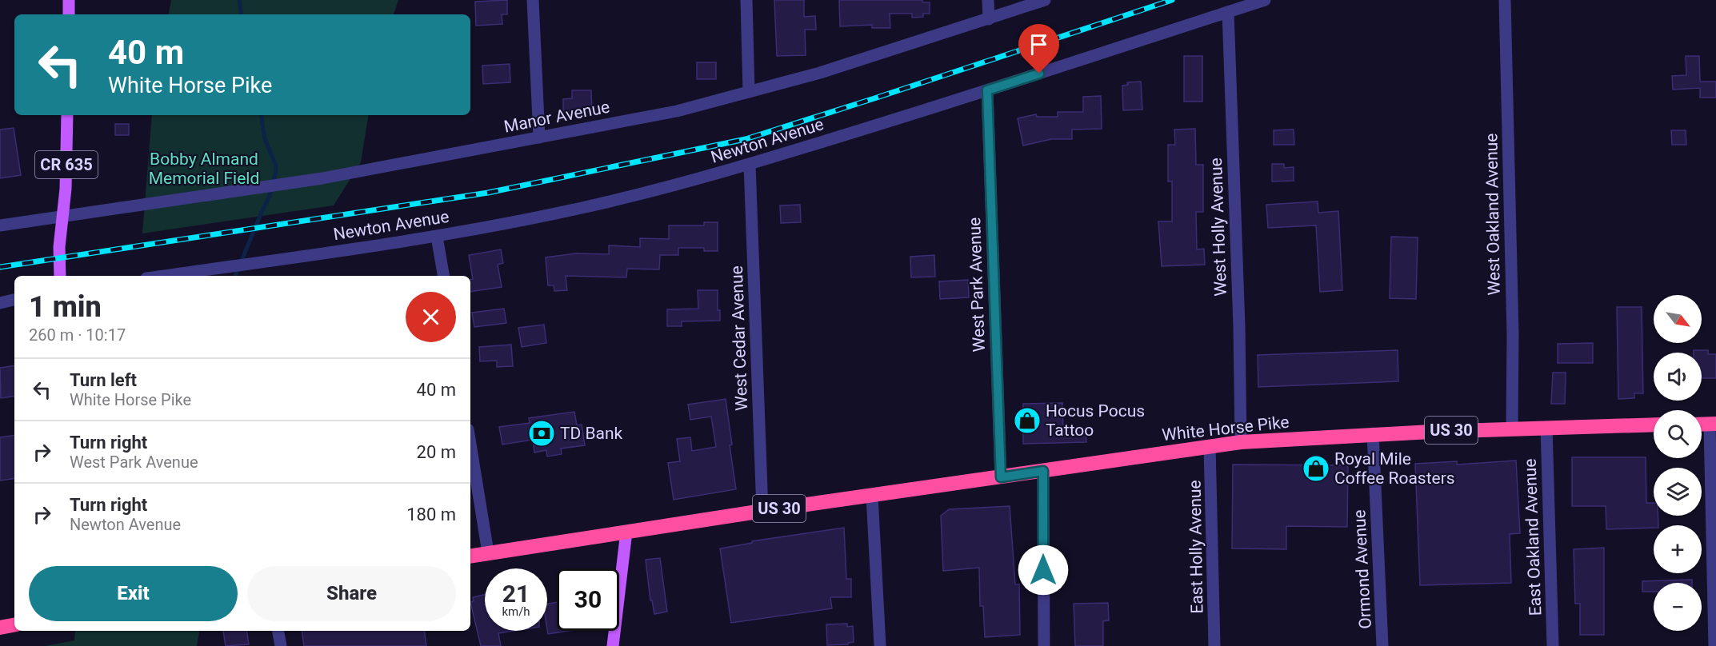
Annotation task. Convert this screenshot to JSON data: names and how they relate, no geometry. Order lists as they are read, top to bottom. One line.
{"streets":{"highway":["White Horse Pike","US 30"],"main road":["CR 635"],"street":["Manor Avenue","Newton Avenue","West Oakland Avenue","West Holly Avenue","West Park Avenue","West Cedar Avenue","East Oakland Avenue","East Holly Avenue","Ormond Avenue"]},"crossings":[["Manor Avenue","CR 635"],["Newton Avenue","West Holly Avenue"],["Newton Avenue","West Park Avenue"],["Newton Avenue","West Cedar Avenue"],["West Oakland Avenue","White Horse Pike"],["West Holly Avenue","White Horse Pike"],["West Park Avenue","White Horse Pike"],["West Cedar Avenue","White Horse Pike"],["White Horse Pike","US 30"],["White Horse Pike","East Oakland Avenue"],["White Horse Pike","East Holly Avenue"],["White Horse Pike","Ormond Avenue"]],"parks":["Bobby Almand Memorial Field"],"places":{"shop":["Hocus Pocus Tattoo","Royal Mile Coffee Roasters"],"bank":["TD Bank"]},"north":"bottom right","page":{"turn":["40 m","White Horse Pike"],"heading":["1 min","260 m · 10:17"],"map_buttons":["+","−"],"list":[{"name":"Turn left","note":"White Horse Pike","value":"40 m"},{"name":"Turn right","note":"West Park Avenue","value":"20 m"},{"name":"Turn right","note":"Newton Avenue","value":"180 m"}],"buttons":["Exit","Share"],"speed":"21 km/h","limit":"30"}}
